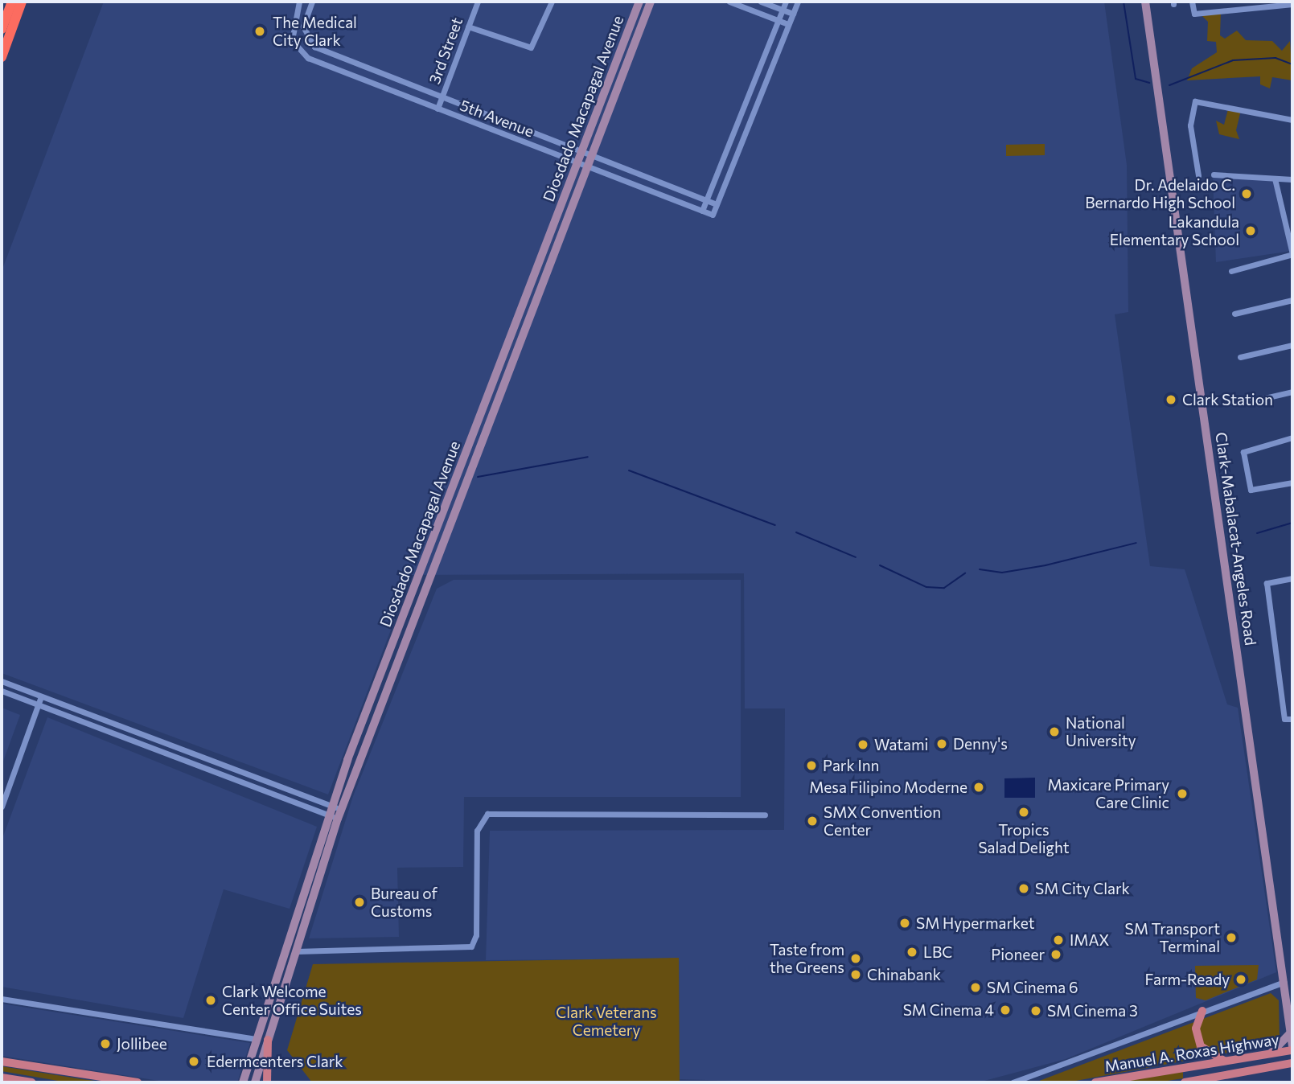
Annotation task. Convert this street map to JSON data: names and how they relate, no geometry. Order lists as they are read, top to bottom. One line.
{"streets":{"main road":["Diosdado Macapagal Avenue","Clark-Mabalacat-Angeles Road","Manuel A. Roxas Highway"],"street":["3rd Street","5th Avenue"]},"crossings":[["3rd Street","5th Avenue"],["Diosdado Macapagal Avenue","5th Avenue"],["Clark-Mabalacat-Angeles Road","Manuel A. Roxas Highway"]],"parks":["Clark Veterans Cemetery"],"places":["The Medical City Clark","Dr. Adelaido C. Bernardo High School","Lakandula Elementary School","Clark Station","National University","Denny's","Watami","Park Inn","Mesa Filipino Moderne","Maxicare Primary Care Clinic","Tropics Salad Delight","SMX Convention Center","SM City Clark","Bureau of Customs","SM Hypermarket","SM Transport Terminal","IMAX","LBC","Pioneer","Taste from the Greens","Chinabank","Farm-Ready","SM Cinema 6","Clark Welcome Center Office Suites","SM Cinema 4","SM Cinema 3","Jollibee","Edermcenters Clark"]}
